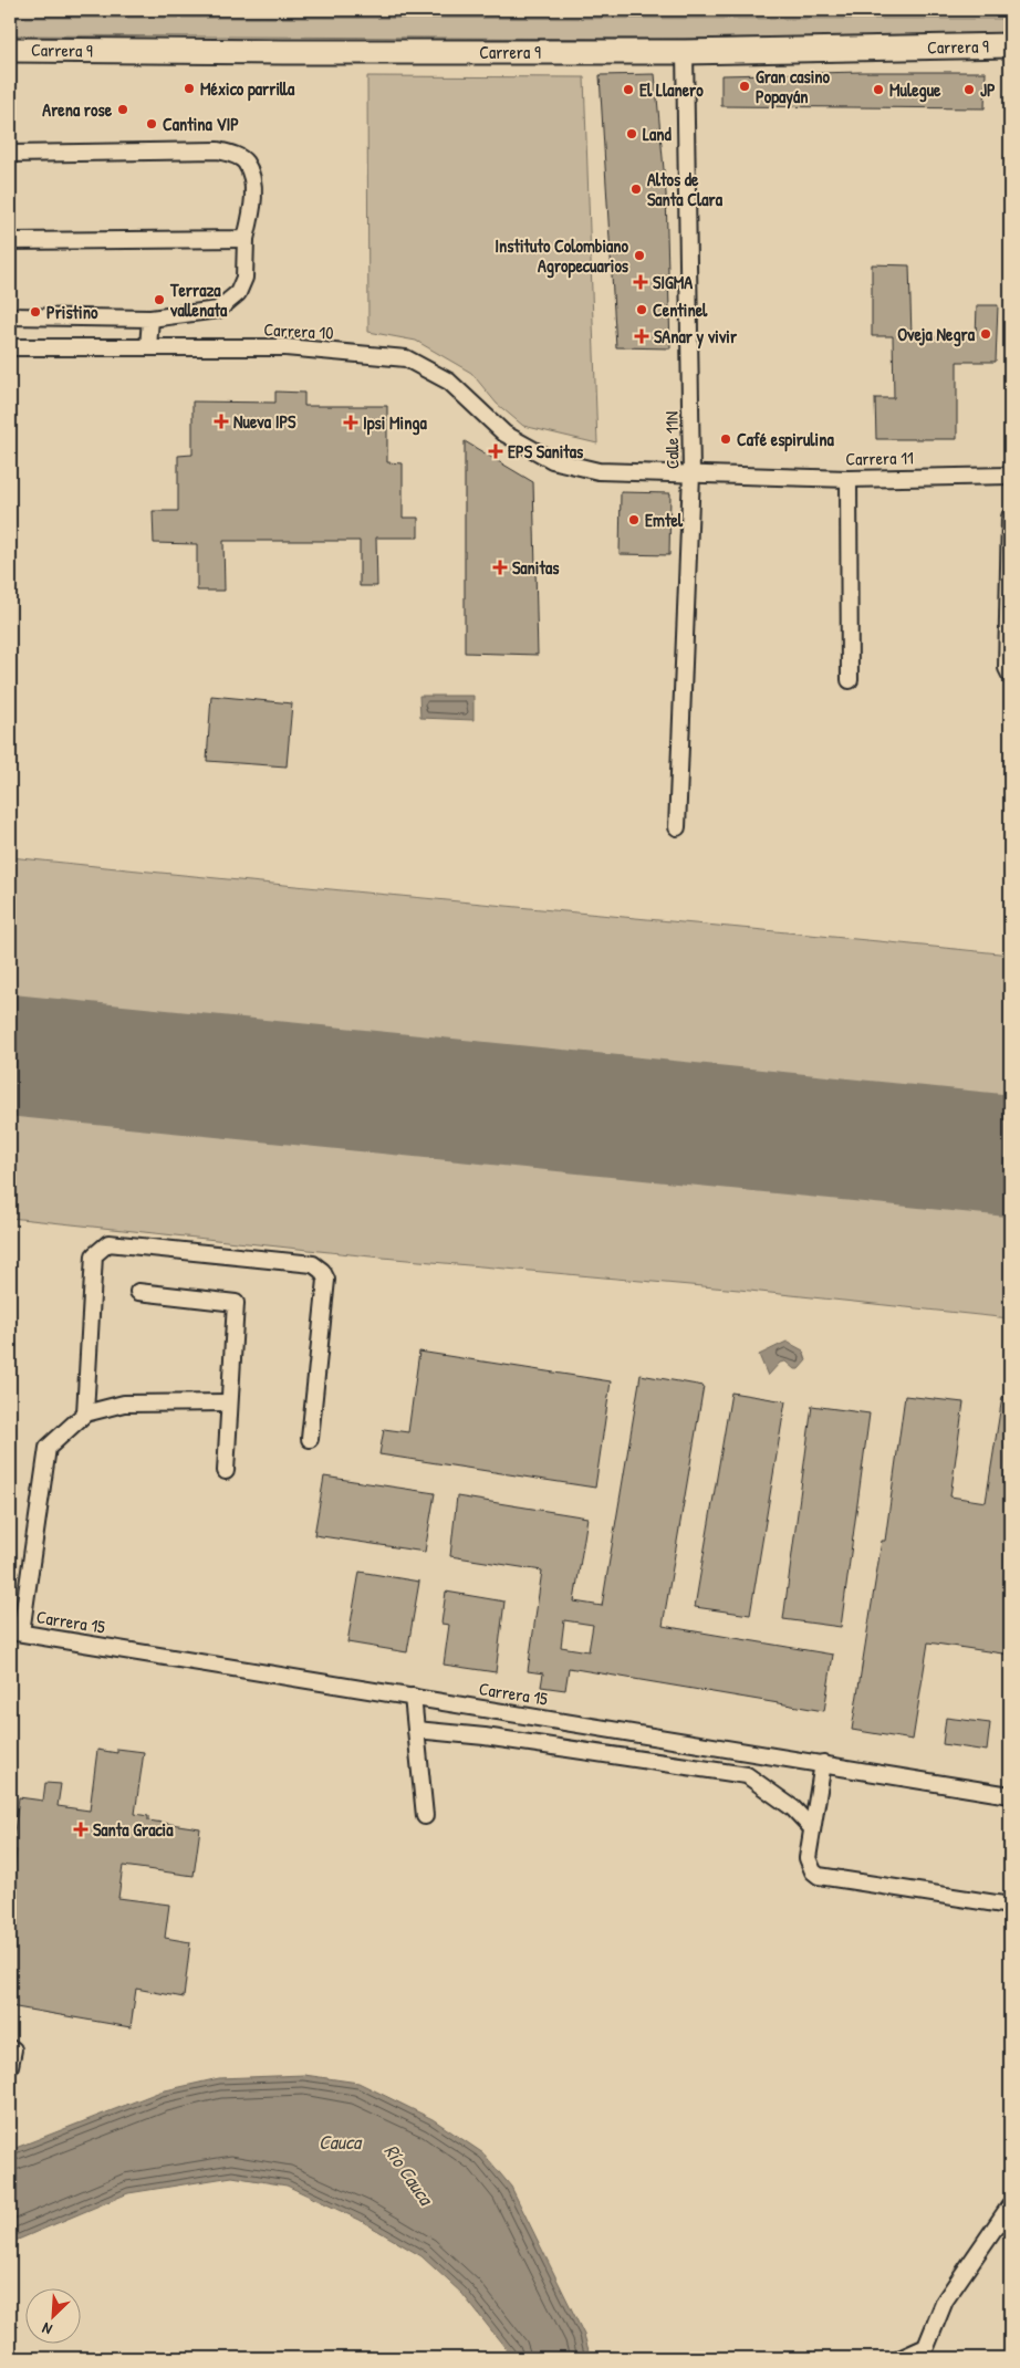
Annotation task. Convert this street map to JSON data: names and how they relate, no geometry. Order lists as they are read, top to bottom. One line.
{"streets":{"main road":["Carrera 9"],"street":["Carrera 10","Calle 11N","Carrera 11","Carrera 15"]},"crossings":[["Carrera 9","Calle 11N"],["Carrera 10","Carrera 11"],["Calle 11N","Carrera 11"]],"water":["Cauca","Río Cauca"],"places":{"other":["Gran casino Popayán","México parrilla","El Llanero","Mulegue","JP","Arena rose","Cantina VIP","Land","Altos de Santa Clara","Instituto Colombiano Agropecuarios","Terraza vallenata","Centinel","Pristino","Oveja Negra","Café espirulina","Emtel"],"health":["SIGMA","SAnar y vivir","Nueva IPS","Ipsi Minga","EPS Sanitas","Sanitas","Santa Gracia"]},"north":"bottom left"}
